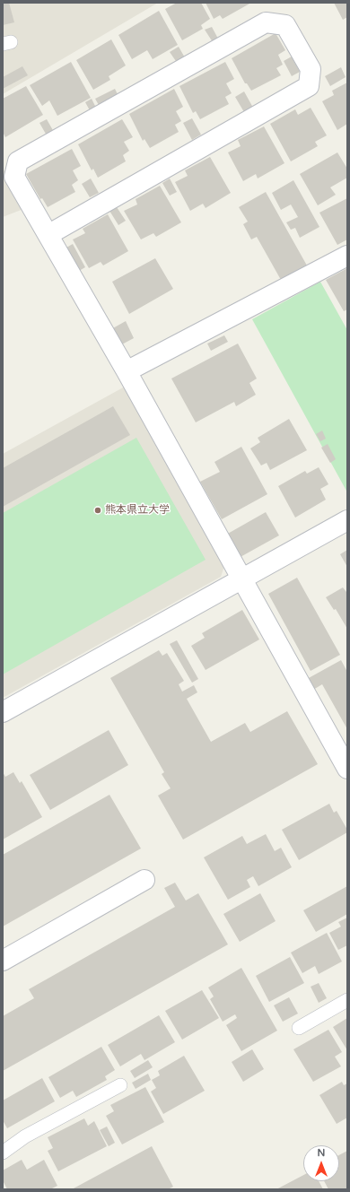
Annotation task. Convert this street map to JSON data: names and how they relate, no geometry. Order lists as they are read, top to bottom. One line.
{"places":["熊本県立大学"],"north":"top"}
